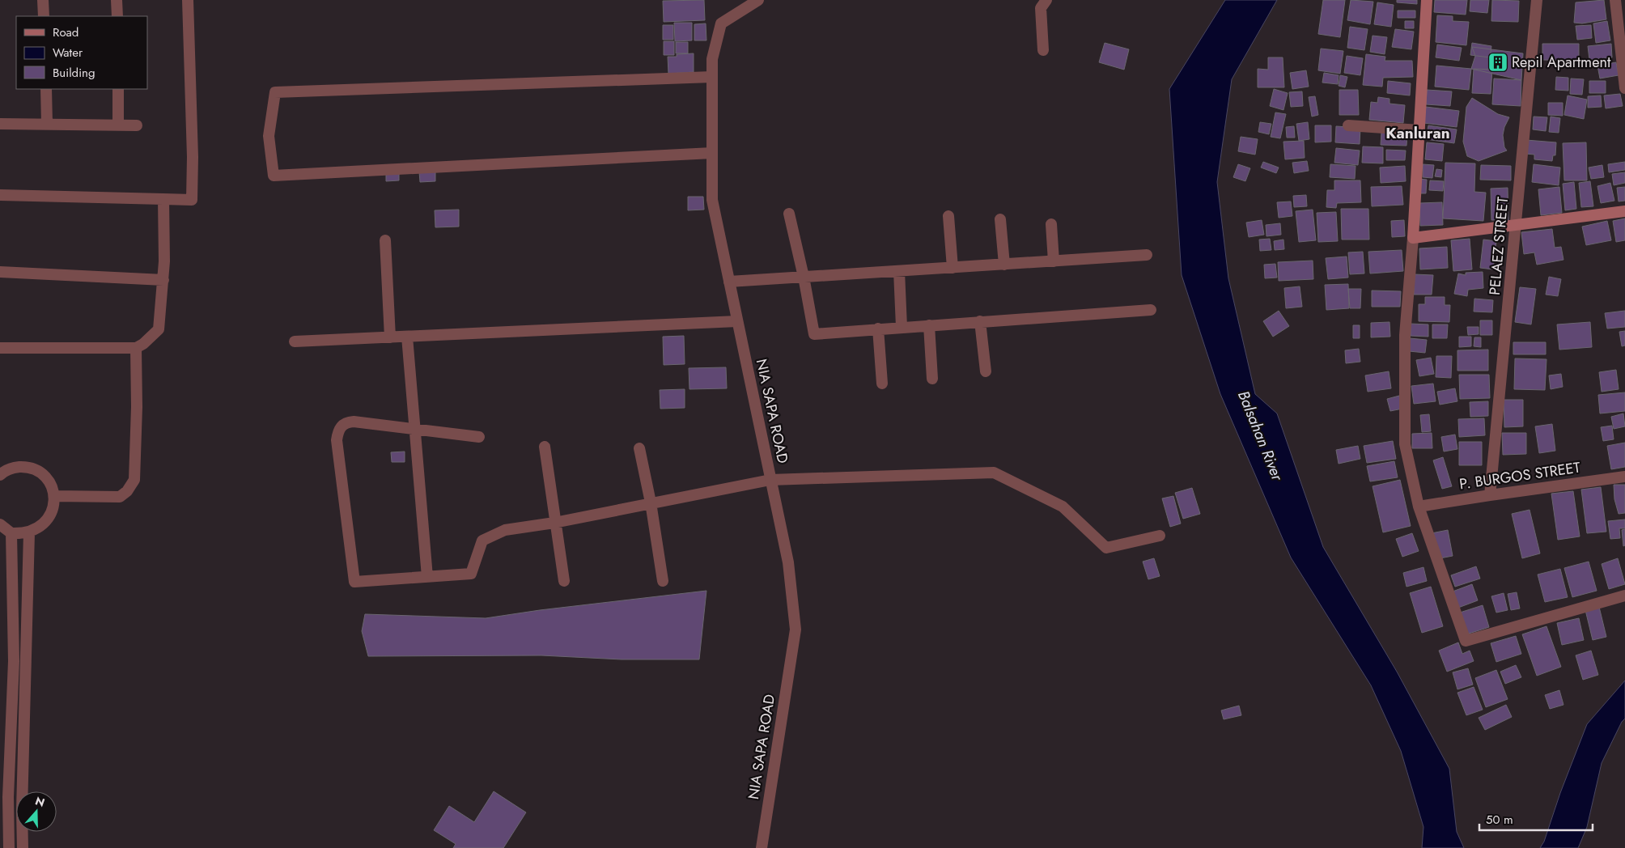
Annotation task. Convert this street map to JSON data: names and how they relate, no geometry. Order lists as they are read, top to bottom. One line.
{"streets":{"street":["PELAEZ STREET","NIA SAPA ROAD","P. BURGOS STREET"]},"crossings":[["PELAEZ STREET","P. BURGOS STREET"]],"districts":["Kanluran"],"water":["Balsahan River"],"places":{"building":["Repil Apartment"]},"legend":["Road","Water","Building"],"scale_bar":"50 m","north":"top"}
